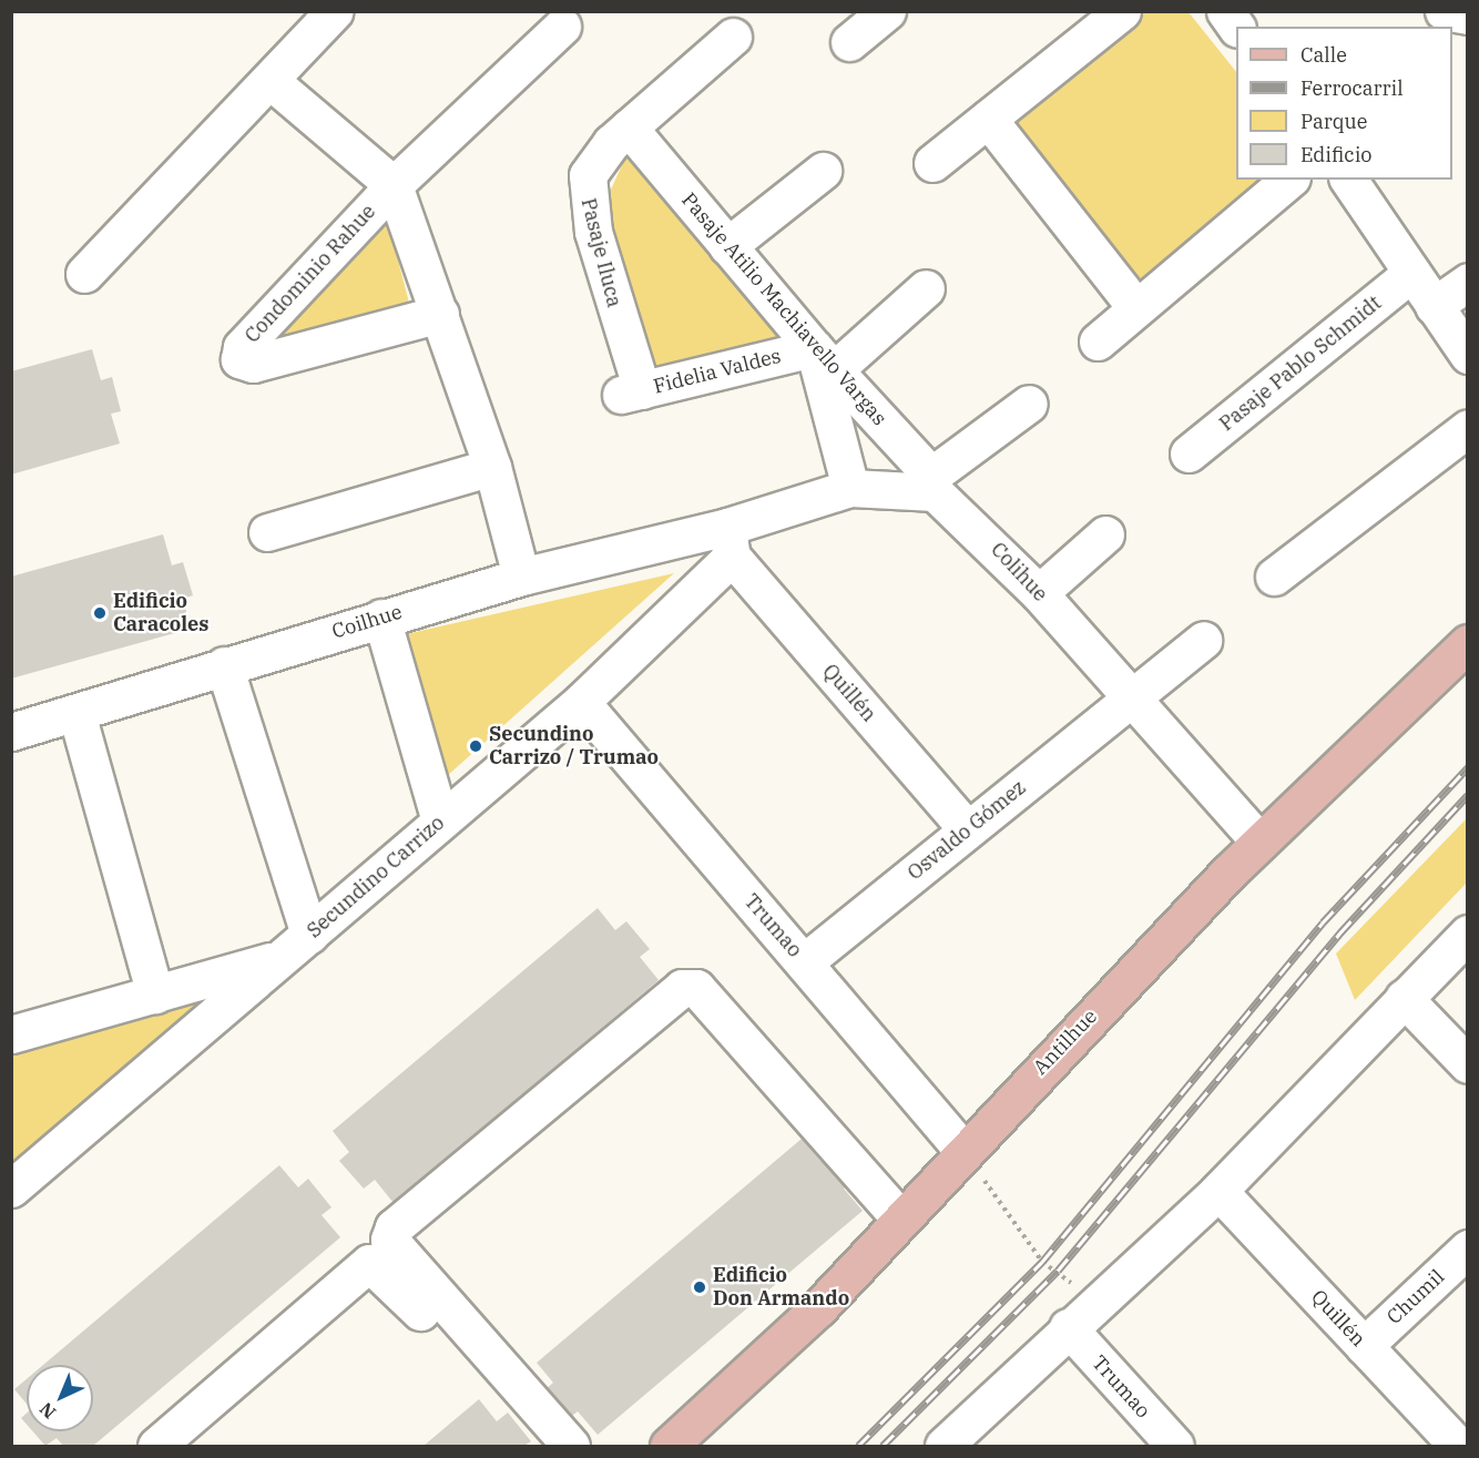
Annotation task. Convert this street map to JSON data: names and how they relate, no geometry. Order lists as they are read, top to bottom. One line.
{"streets":{"main road":["Antilhue"],"street":["Pasaje Iluca","Condominio Rahue","Pasaje Atilio Machiavello Vargas","Pasaje Pablo Schmidt","Fidelia Valdes","Colihue","Coilhue","Quillén","Osvaldo Gómez","Secundino Carrizo","Trumao","Chumil"]},"crossings":[["Pasaje Iluca","Pasaje Atilio Machiavello Vargas"],["Pasaje Iluca","Fidelia Valdes"],["Condominio Rahue","Coilhue"],["Pasaje Atilio Machiavello Vargas","Fidelia Valdes"],["Pasaje Atilio Machiavello Vargas","Colihue"],["Colihue","Osvaldo Gómez"],["Colihue","Antilhue"],["Coilhue","Quillén"],["Coilhue","Secundino Carrizo"],["Quillén","Osvaldo Gómez"],["Quillén","Secundino Carrizo"],["Quillén","Chumil"],["Osvaldo Gómez","Trumao"],["Secundino Carrizo","Trumao"],["Trumao","Antilhue"]],"places":["Edificio Caracoles","Secundino Carrizo / Trumao","Edificio Don Armando"],"legend":["Calle","Ferrocarril","Parque","Edificio"],"north":"bottom left"}
